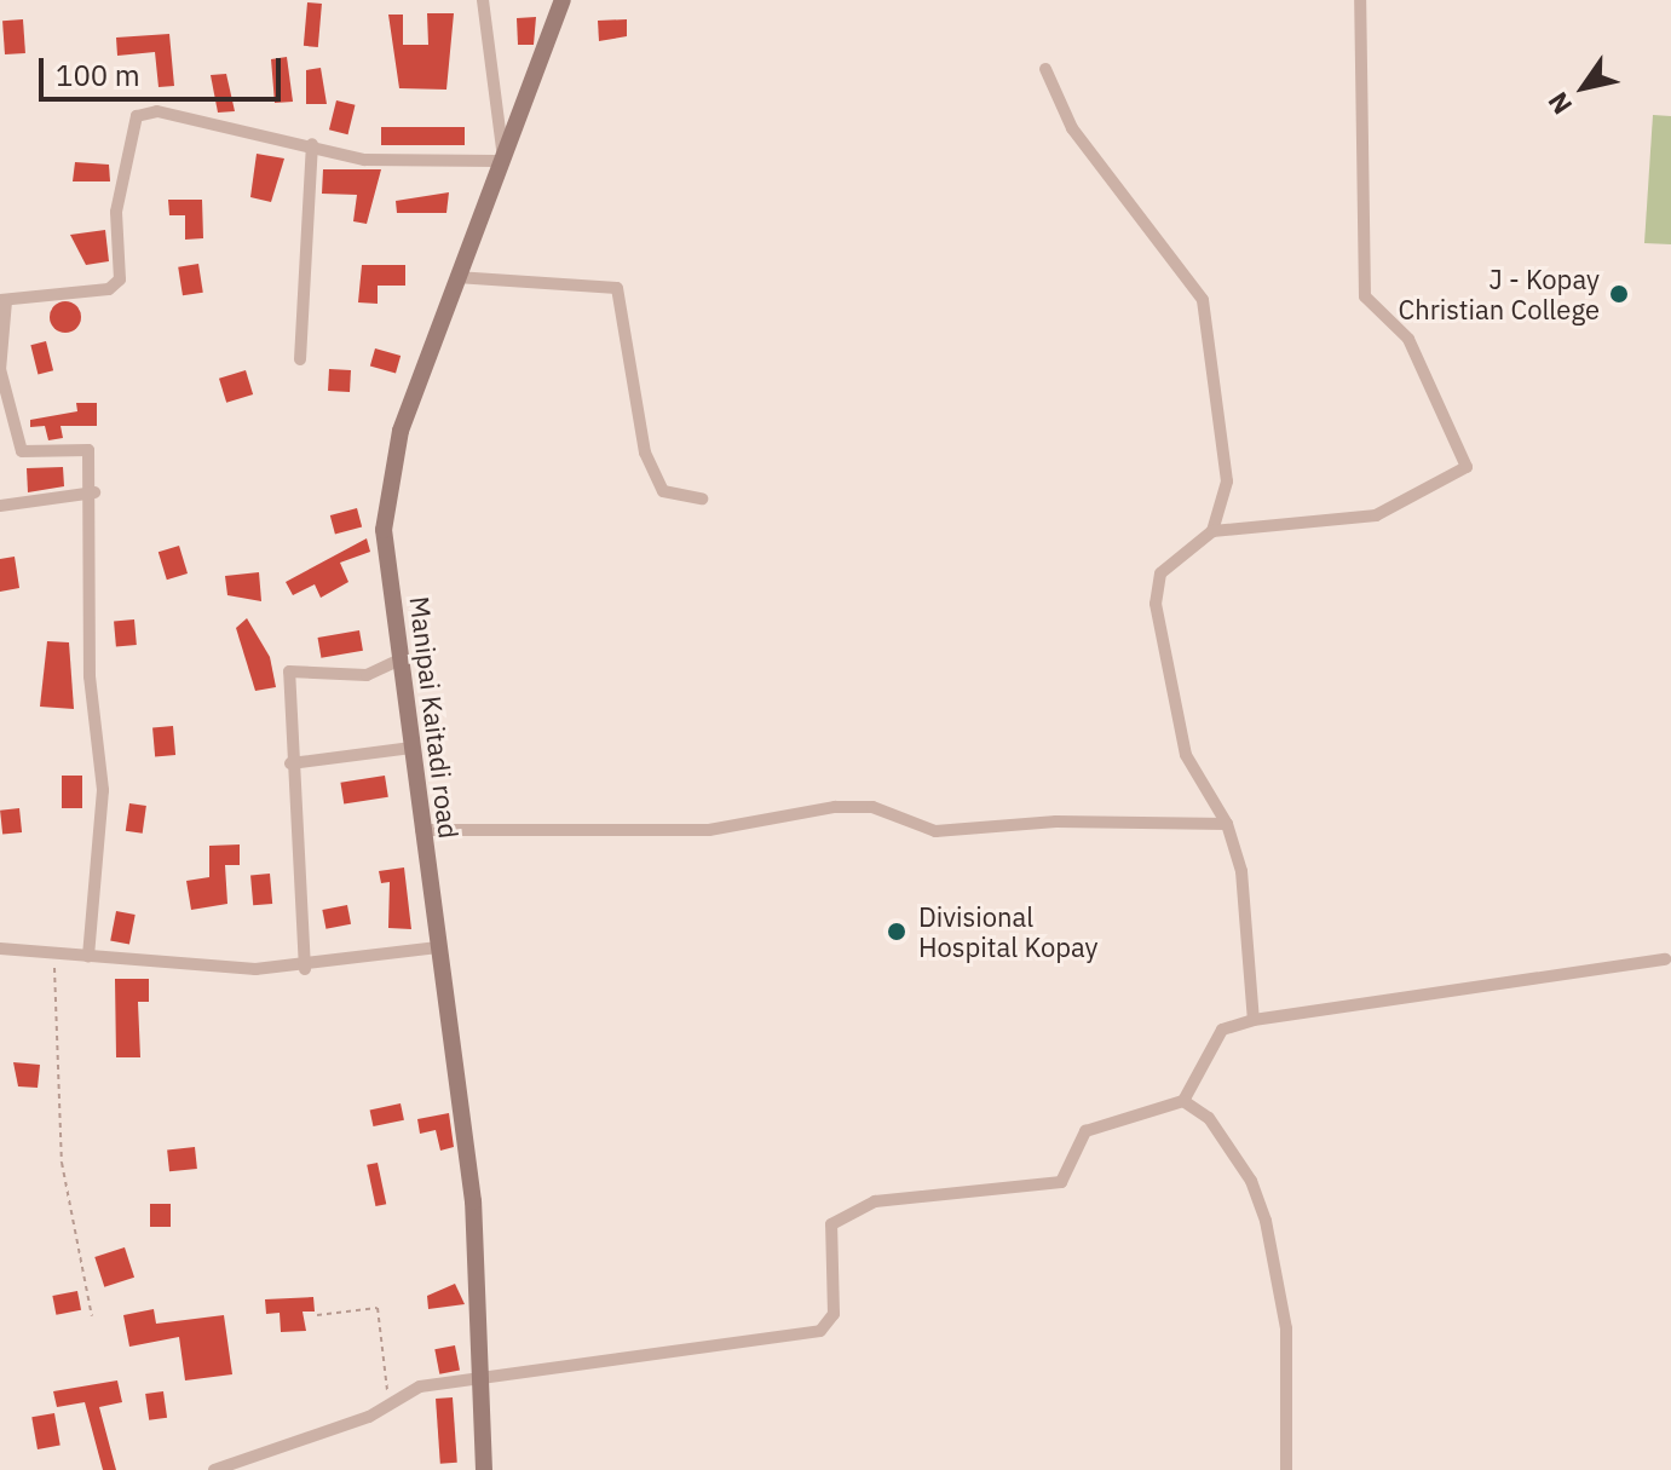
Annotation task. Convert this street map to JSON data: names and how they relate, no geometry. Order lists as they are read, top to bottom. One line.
{"streets":{"main road":["Manipai Kaitadi road"]},"places":["J - Kopay Christian College","Divisional Hospital Kopay"],"scale_bar":"100 m","north":"bottom left"}
